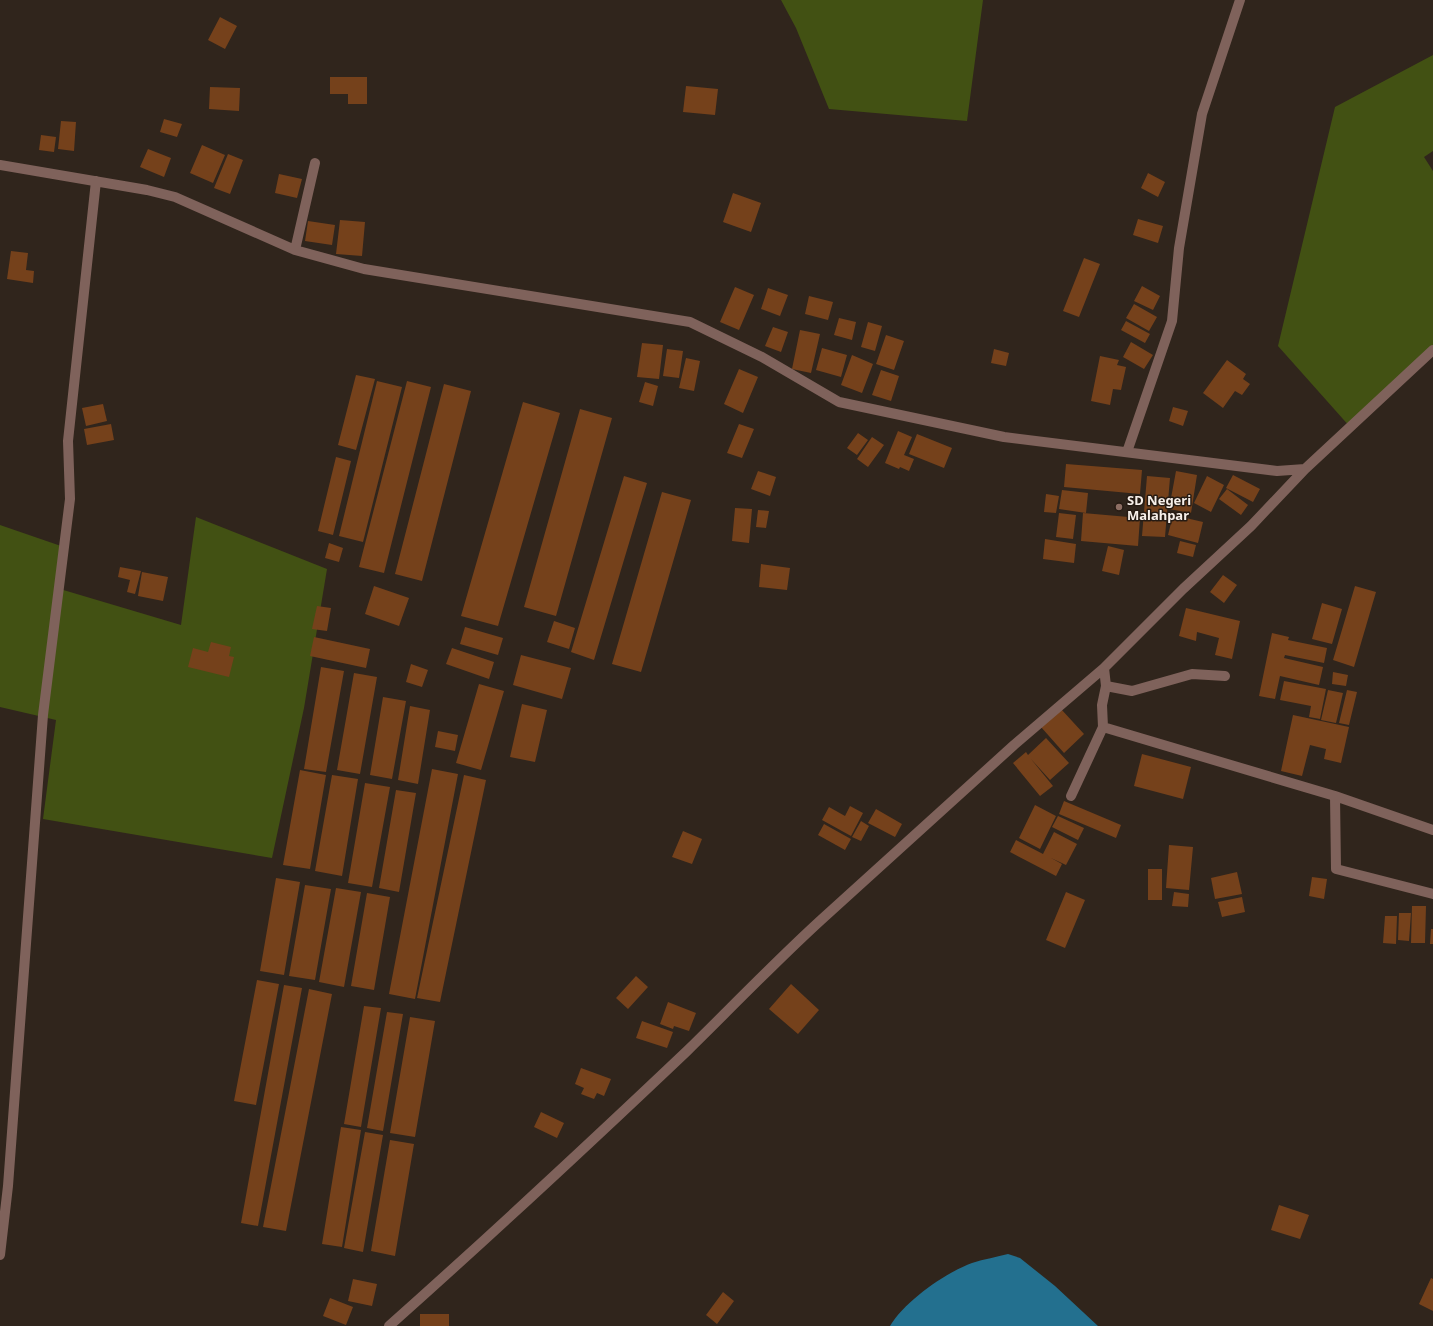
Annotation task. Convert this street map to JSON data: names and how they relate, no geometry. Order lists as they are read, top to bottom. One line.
{"places":["SD Negeri Malahpar"]}
